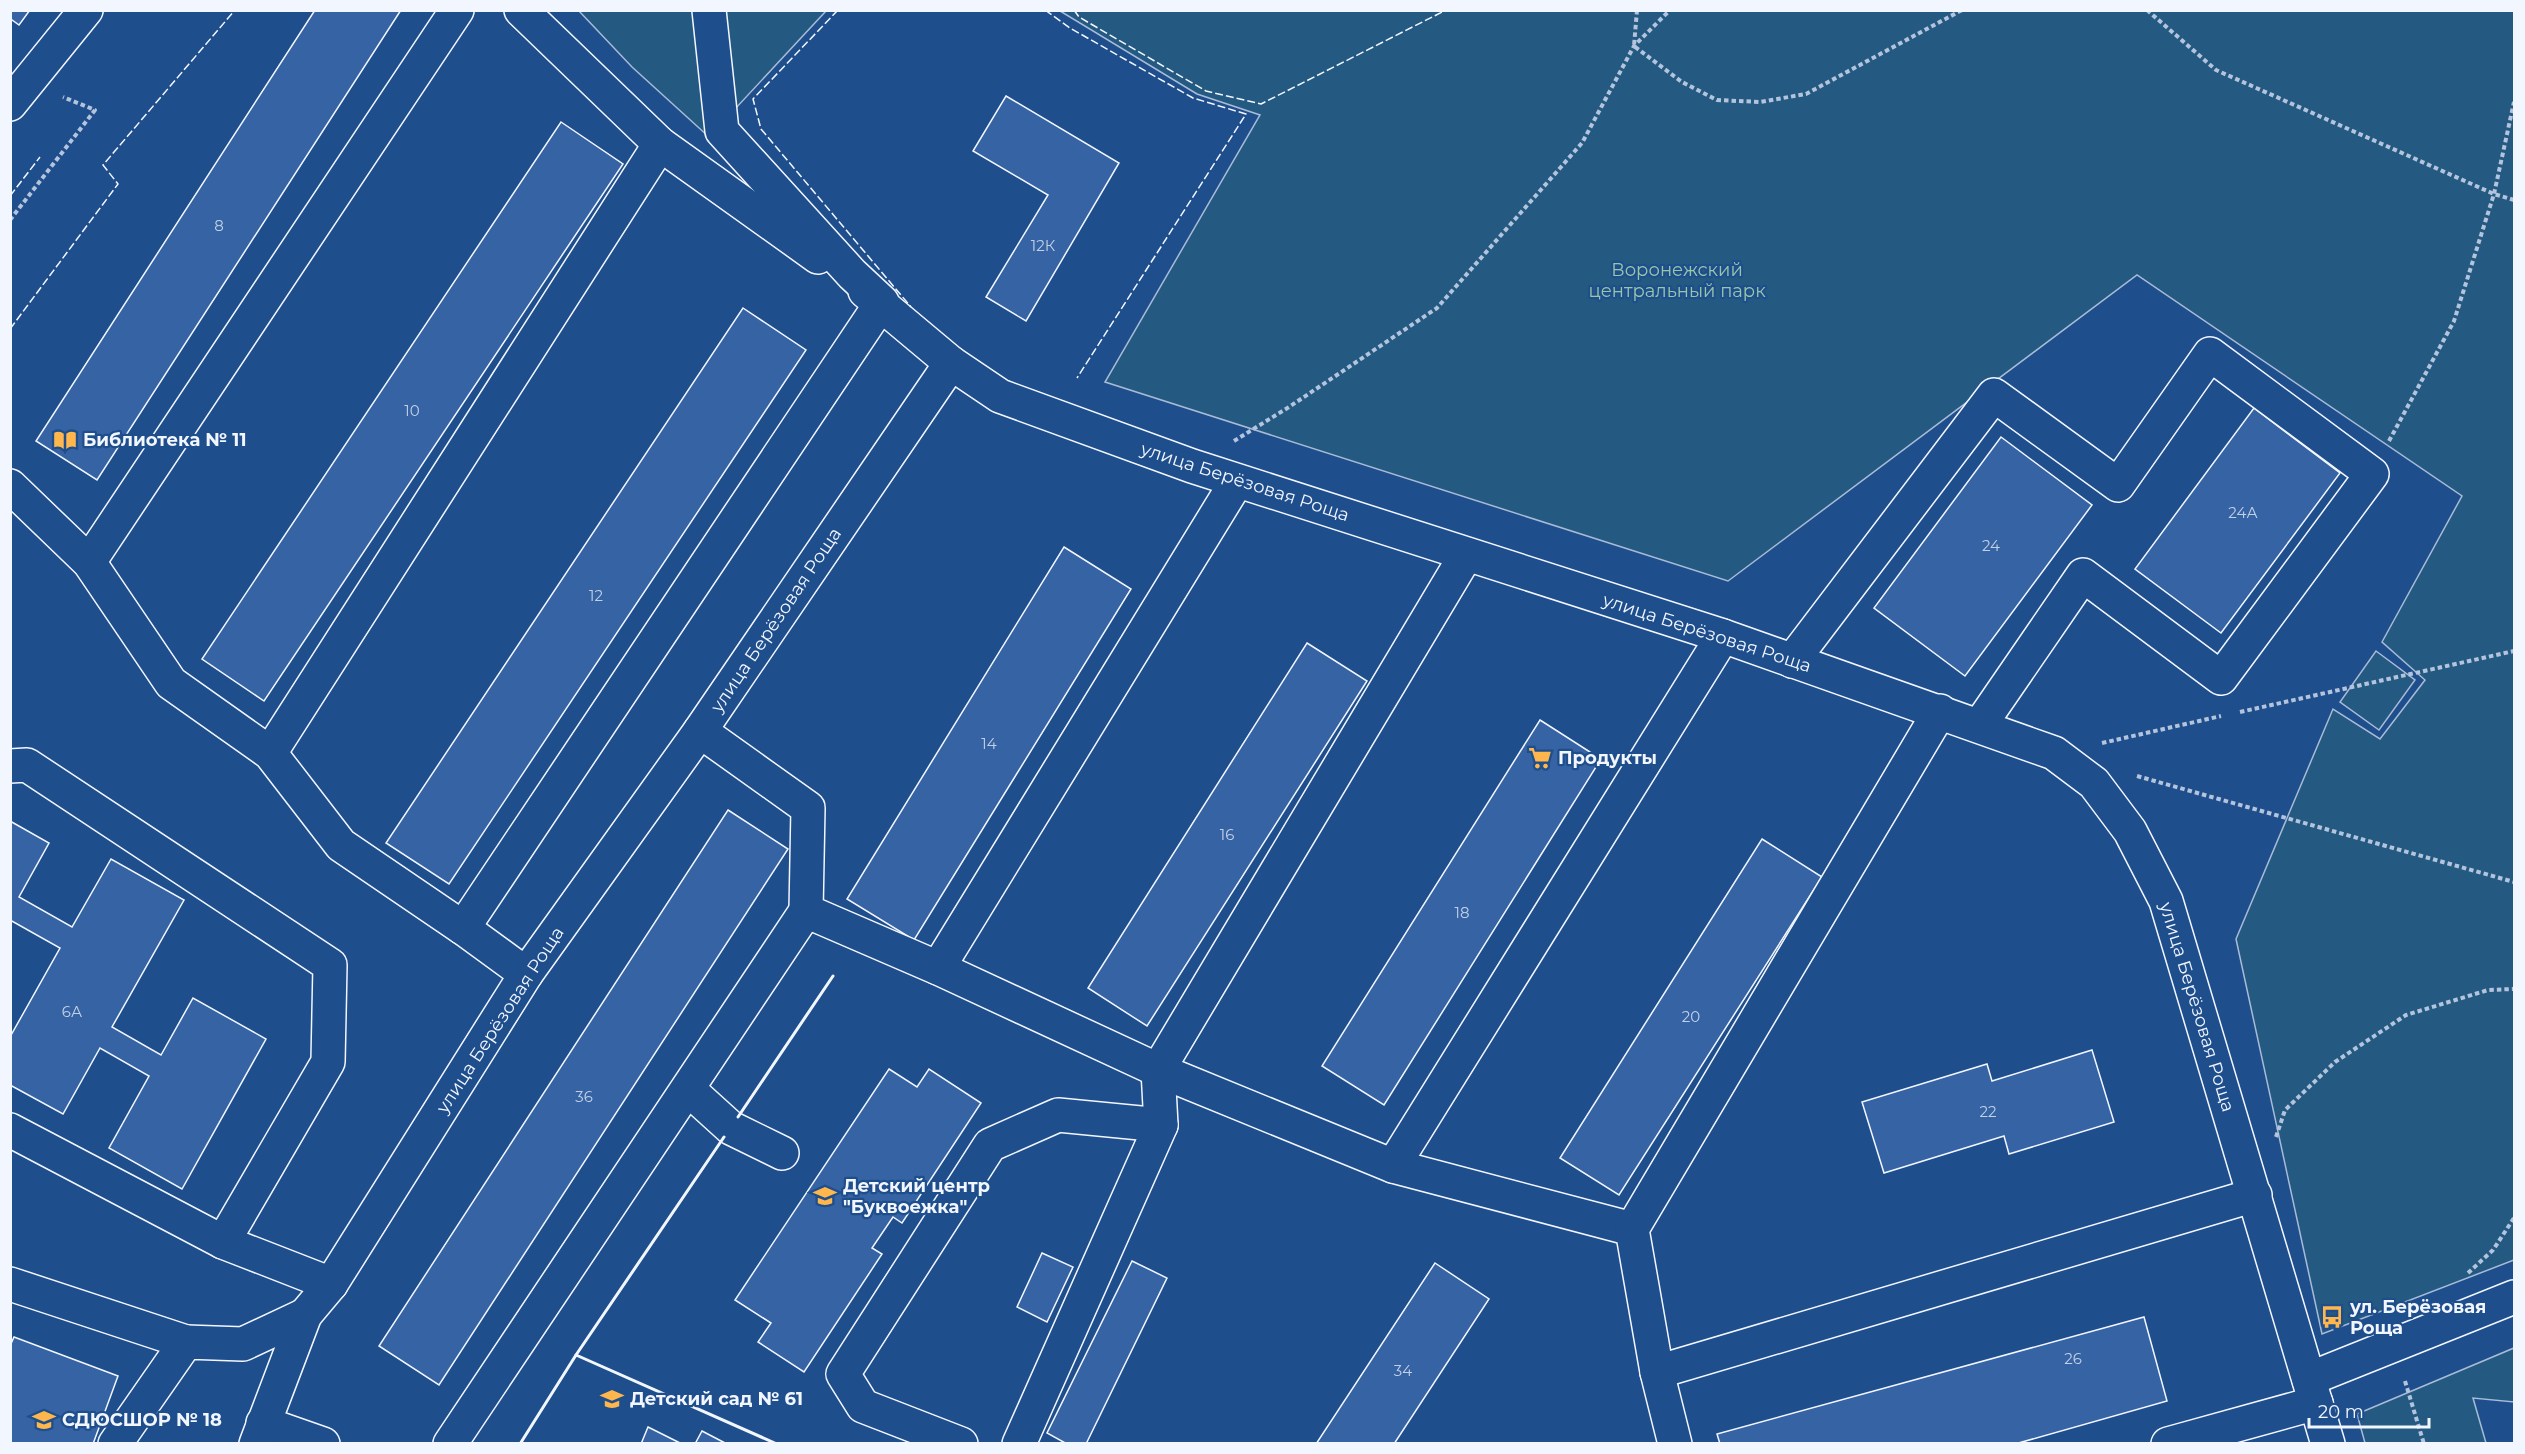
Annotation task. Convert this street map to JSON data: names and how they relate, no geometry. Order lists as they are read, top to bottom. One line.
{"streets":{"street":["улица Берёзовая Роща"]},"parks":["Воронежский центральный парк"],"places":{"library":["Библиотека № 11"],"supermarket":["Продукты"],"school or university":["Детский центр \"Буквоежка\"","Детский сад № 61","СДЮСШОР № 18"],"bus stop":["ул. Берёзовая Роща"]},"house_numbers":["8","12К","10","24А","24","12","14","16","18","6А","20","36","22","26","34"],"scale_bar":"20 m"}
